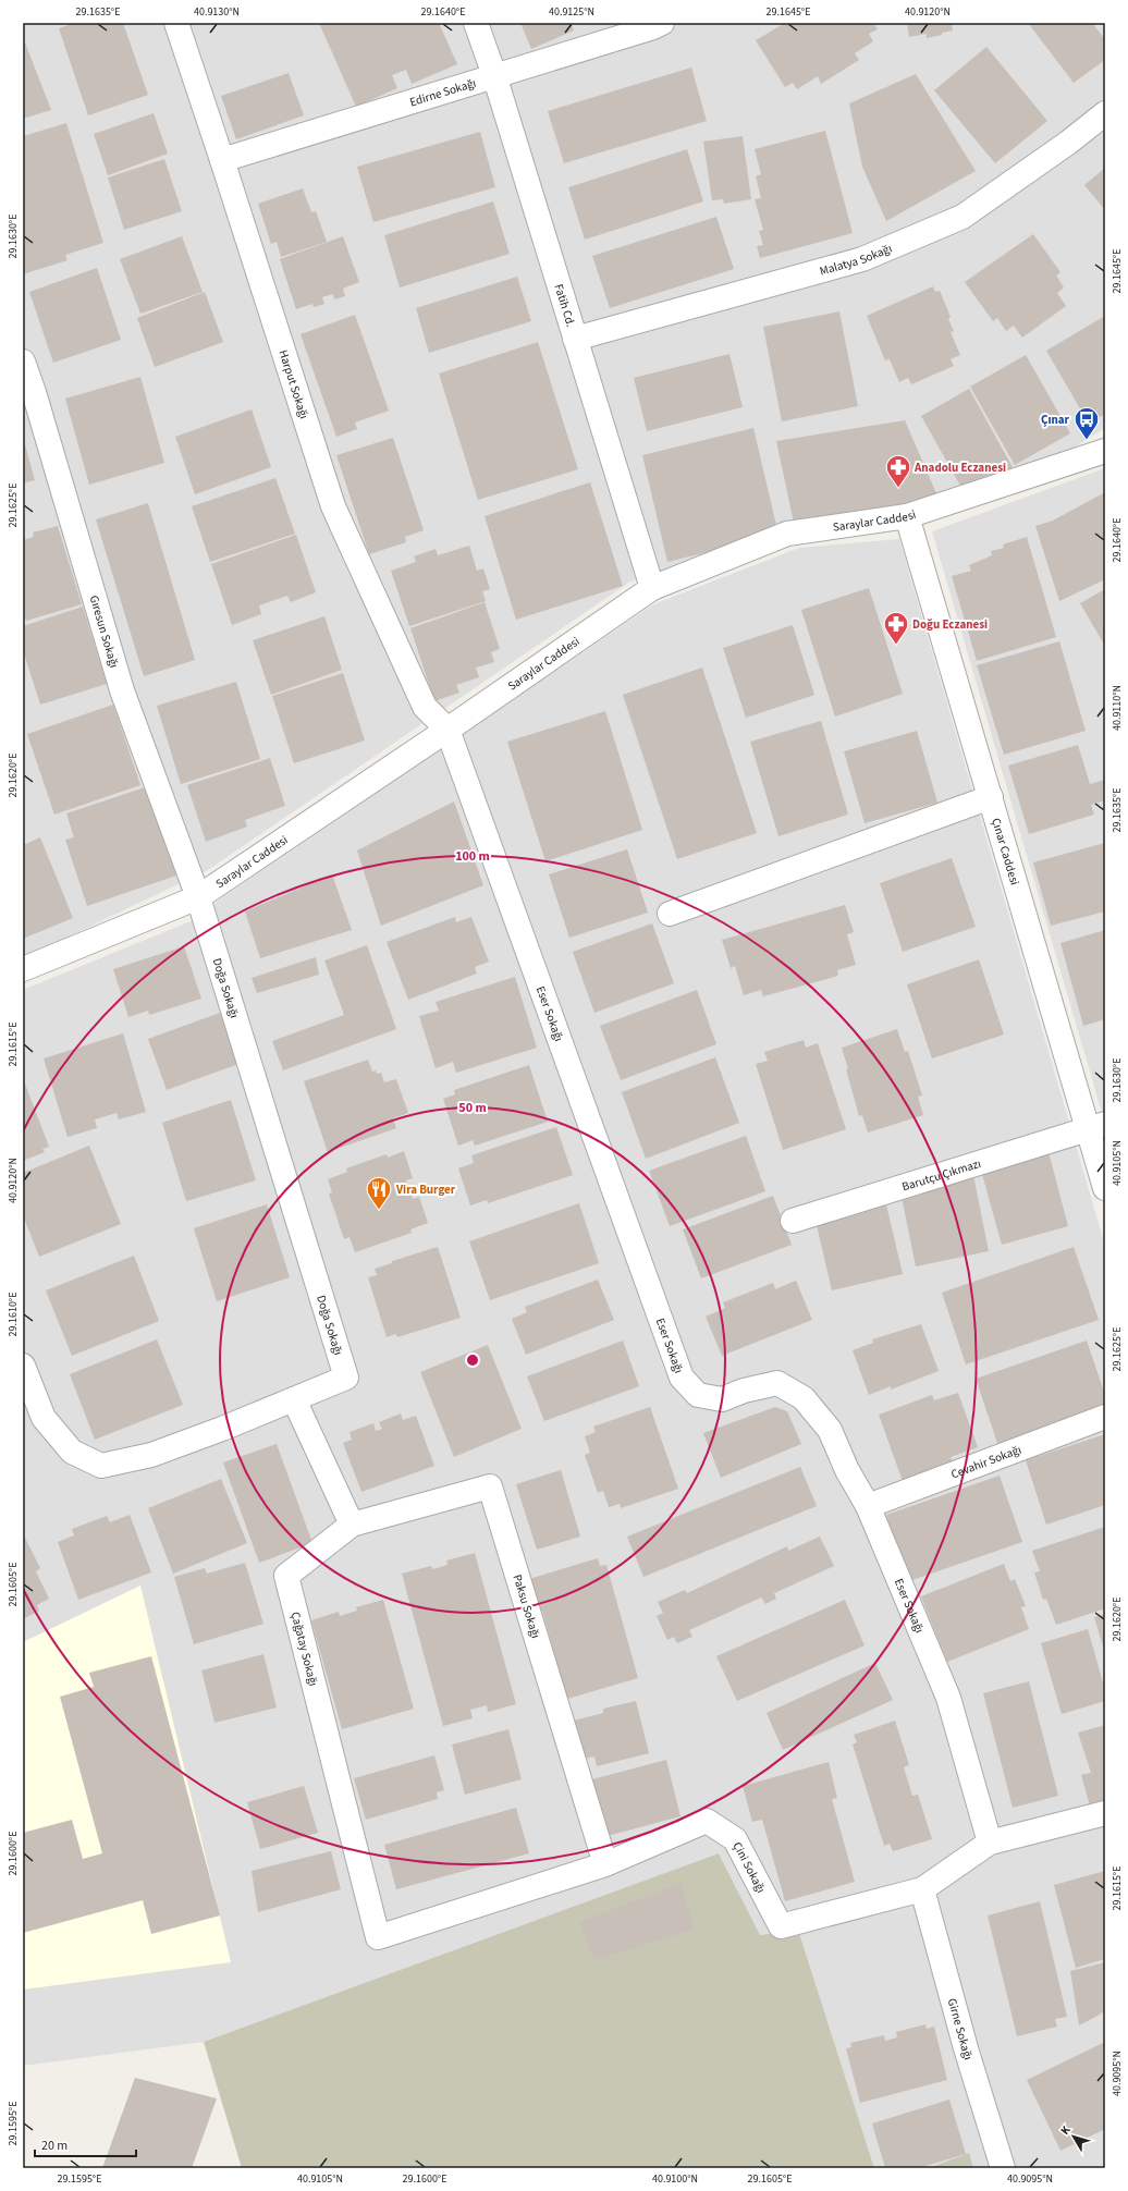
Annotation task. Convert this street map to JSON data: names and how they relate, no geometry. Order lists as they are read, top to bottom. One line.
{"streets":{"street":["Edirne Sokağı","Malatya Sokağı","Fatih Cd.","Harput Sokağı","Saraylar Caddesi","Gıresun Sokağı","Çınar Caddesi","Doğa Sokağı","Eser Sokağı","Barutçu Çıkmazı","Cevahir Sokağı","Paksu Sokağı","Çağatay Sokağı","Çini Sokağı","Girne Sokağı"]},"crossings":[["Edirne Sokağı","Fatih Cd."],["Edirne Sokağı","Harput Sokağı"],["Malatya Sokağı","Fatih Cd."],["Fatih Cd.","Saraylar Caddesi"],["Harput Sokağı","Saraylar Caddesi"],["Harput Sokağı","Eser Sokağı"],["Saraylar Caddesi","Gıresun Sokağı"],["Saraylar Caddesi","Çınar Caddesi"],["Saraylar Caddesi","Doğa Sokağı"],["Saraylar Caddesi","Eser Sokağı"],["Gıresun Sokağı","Doğa Sokağı"],["Çınar Caddesi","Barutçu Çıkmazı"],["Eser Sokağı","Cevahir Sokağı"],["Eser Sokağı","Çini Sokağı"],["Paksu Sokağı","Çağatay Sokağı"],["Paksu Sokağı","Çini Sokağı"],["Çağatay Sokağı","Çini Sokağı"],["Çini Sokağı","Girne Sokağı"]],"places":{"bus stop":["Çınar"],"pharmacy":["Anadolu Eczanesi","Doğu Eczanesi"],"restaurant":["Vira Burger"]},"scale_bar":"20 m","north":"top left","coordinates":["29.1635°E","40.9130°N","29.1640°E","40.9125°N","29.1645°E","40.9120°N","29.1630°E","29.1625°E","40.9110°N","29.1620°E","29.1615°E","40.9105°N","29.1610°E","29.1605°E","29.1600°E","40.9095°N","29.1595°E","40.9100°N"],"rings":["100 m","50 m"]}
